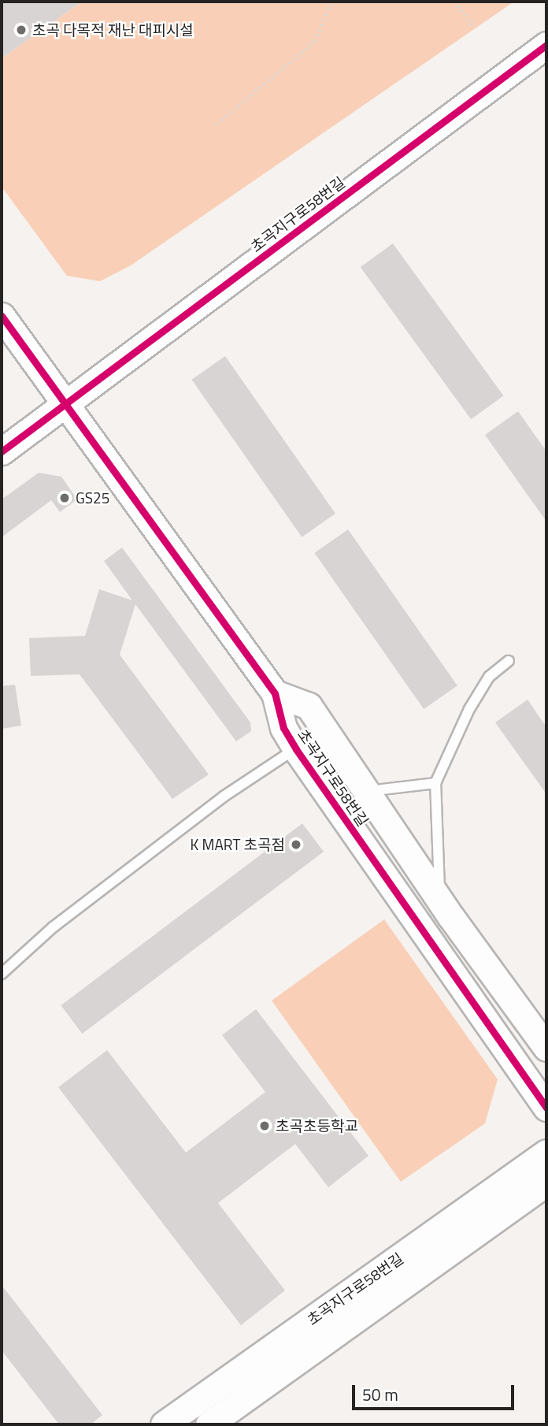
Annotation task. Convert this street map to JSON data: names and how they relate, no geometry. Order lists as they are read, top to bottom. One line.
{"streets":{"street":["초곡지구로58번길"]},"places":["초곡 다목적 재난 대피시설","GS25","K MART 초곡점","초곡초등학교"],"scale_bar":"50 m"}
